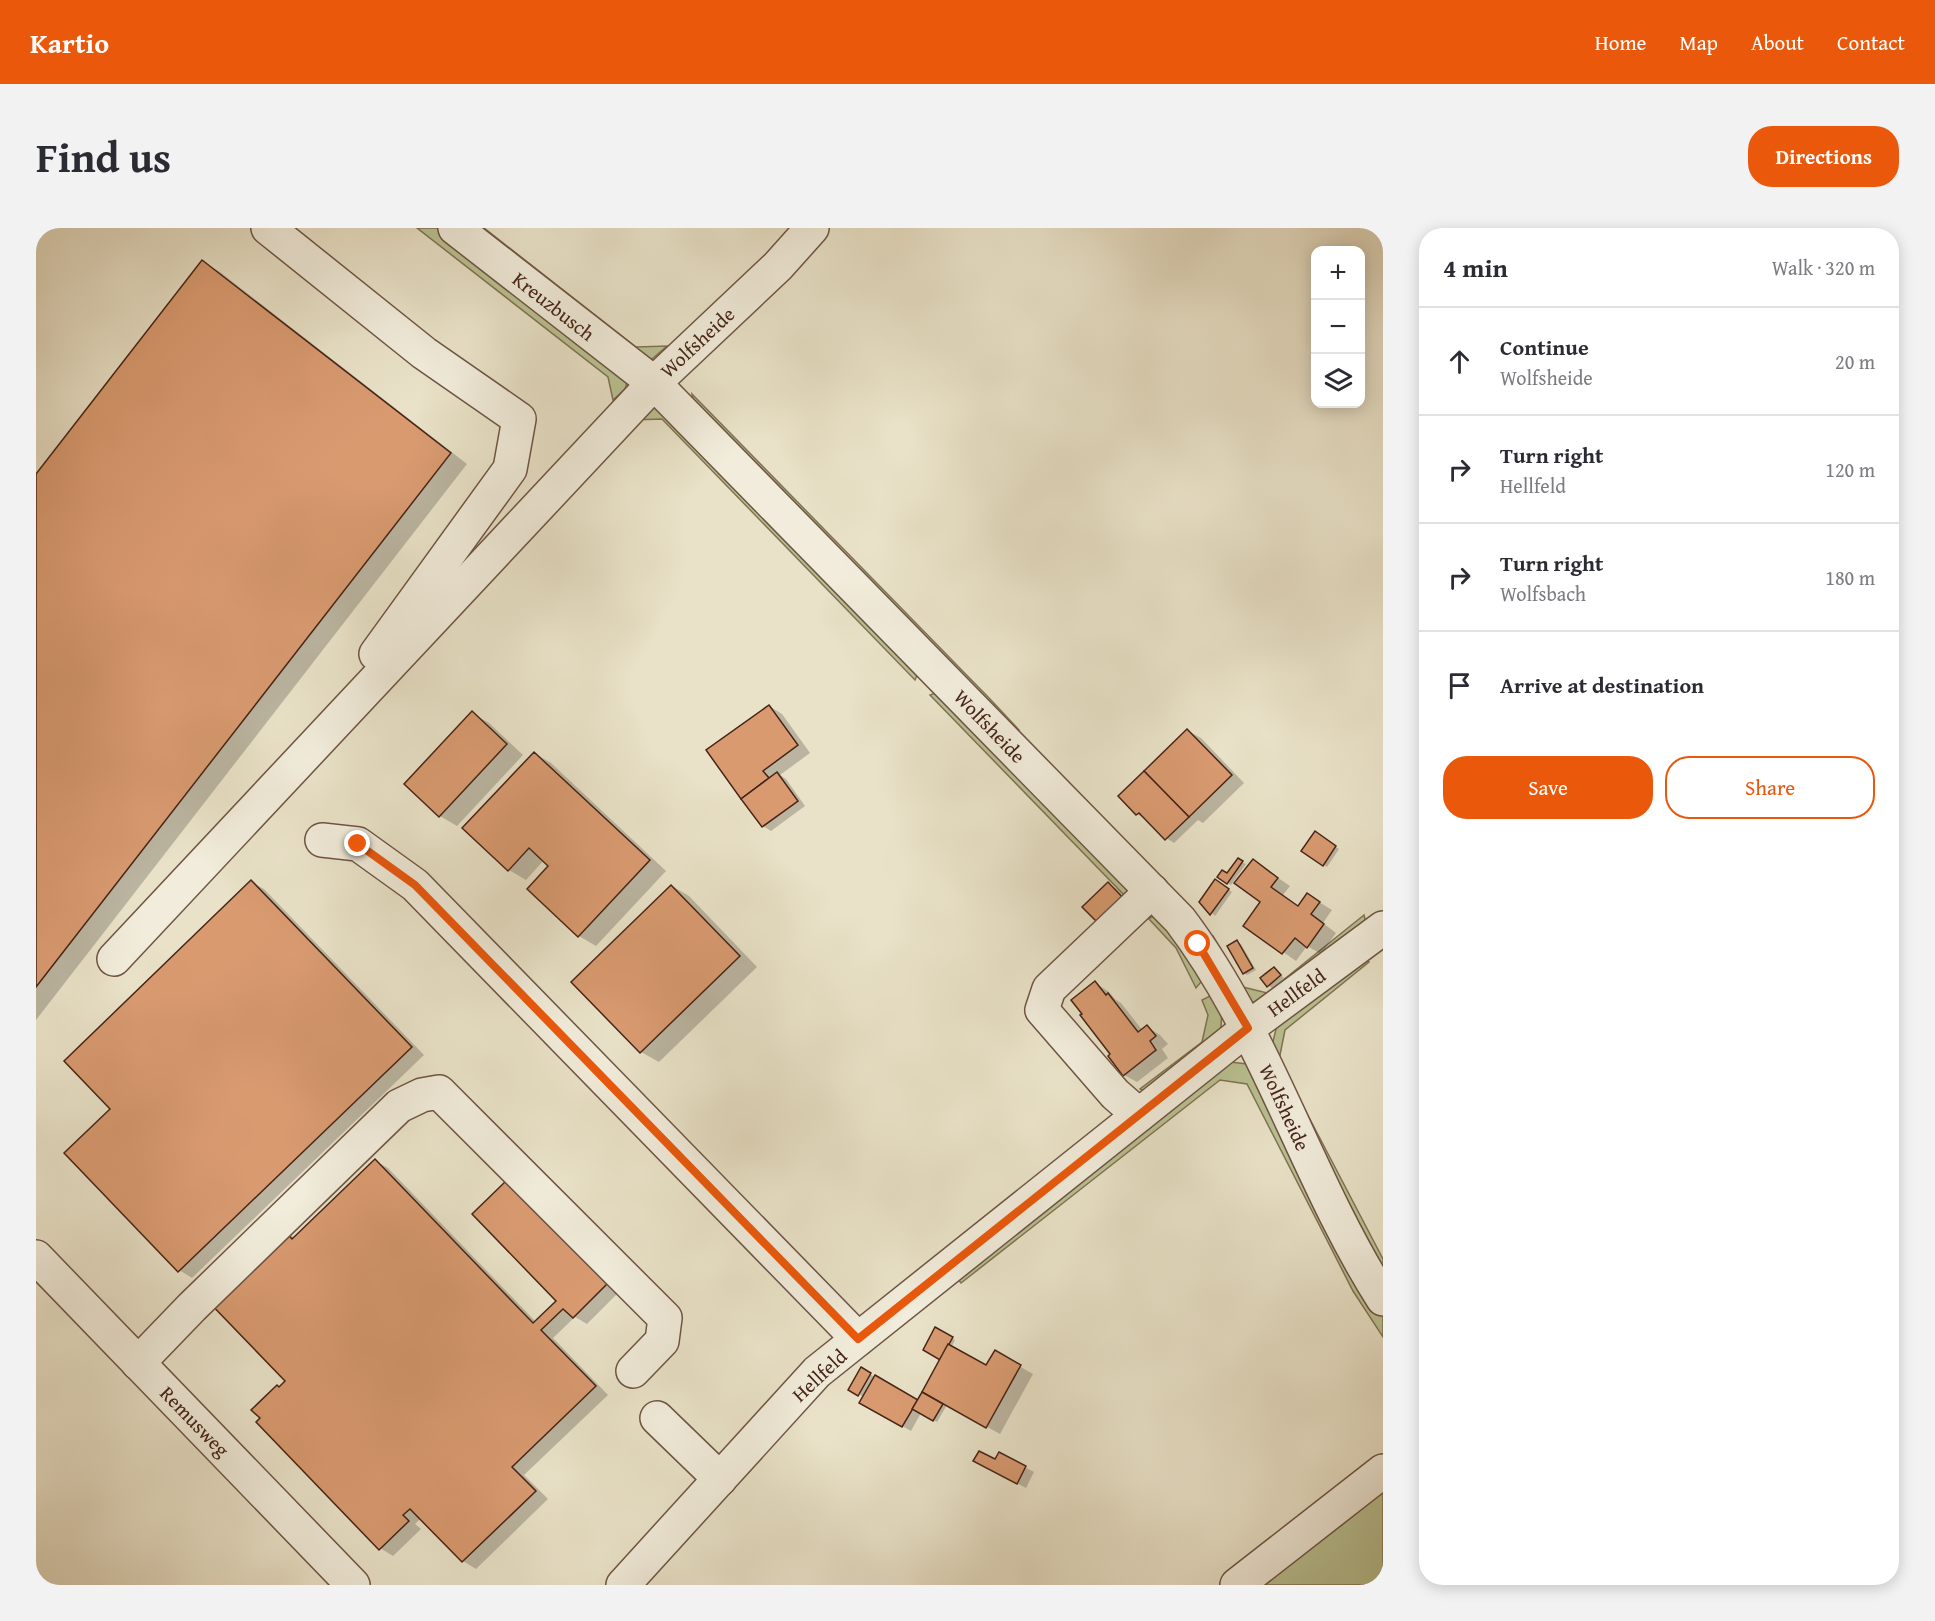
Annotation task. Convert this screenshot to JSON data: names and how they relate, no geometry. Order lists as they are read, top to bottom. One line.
{"streets":{"street":["Kreuzbusch","Wolfsheide","Hellfeld","Remusweg"]},"crossings":[["Kreuzbusch","Wolfsheide"],["Wolfsheide","Hellfeld"]],"page":{"header":"Kartio","nav":["Home","Map","About","Contact"],"title":"Find us","buttons":["Directions",["Save","Share"]],"heading":["4 min","Walk · 320 m"],"map_buttons":["+","−"],"list":[["Continue","Wolfsheide","20 m"],["Turn right","Hellfeld","120 m"],["Turn right","Wolfsbach","180 m"],"Arrive at destination"]}}
